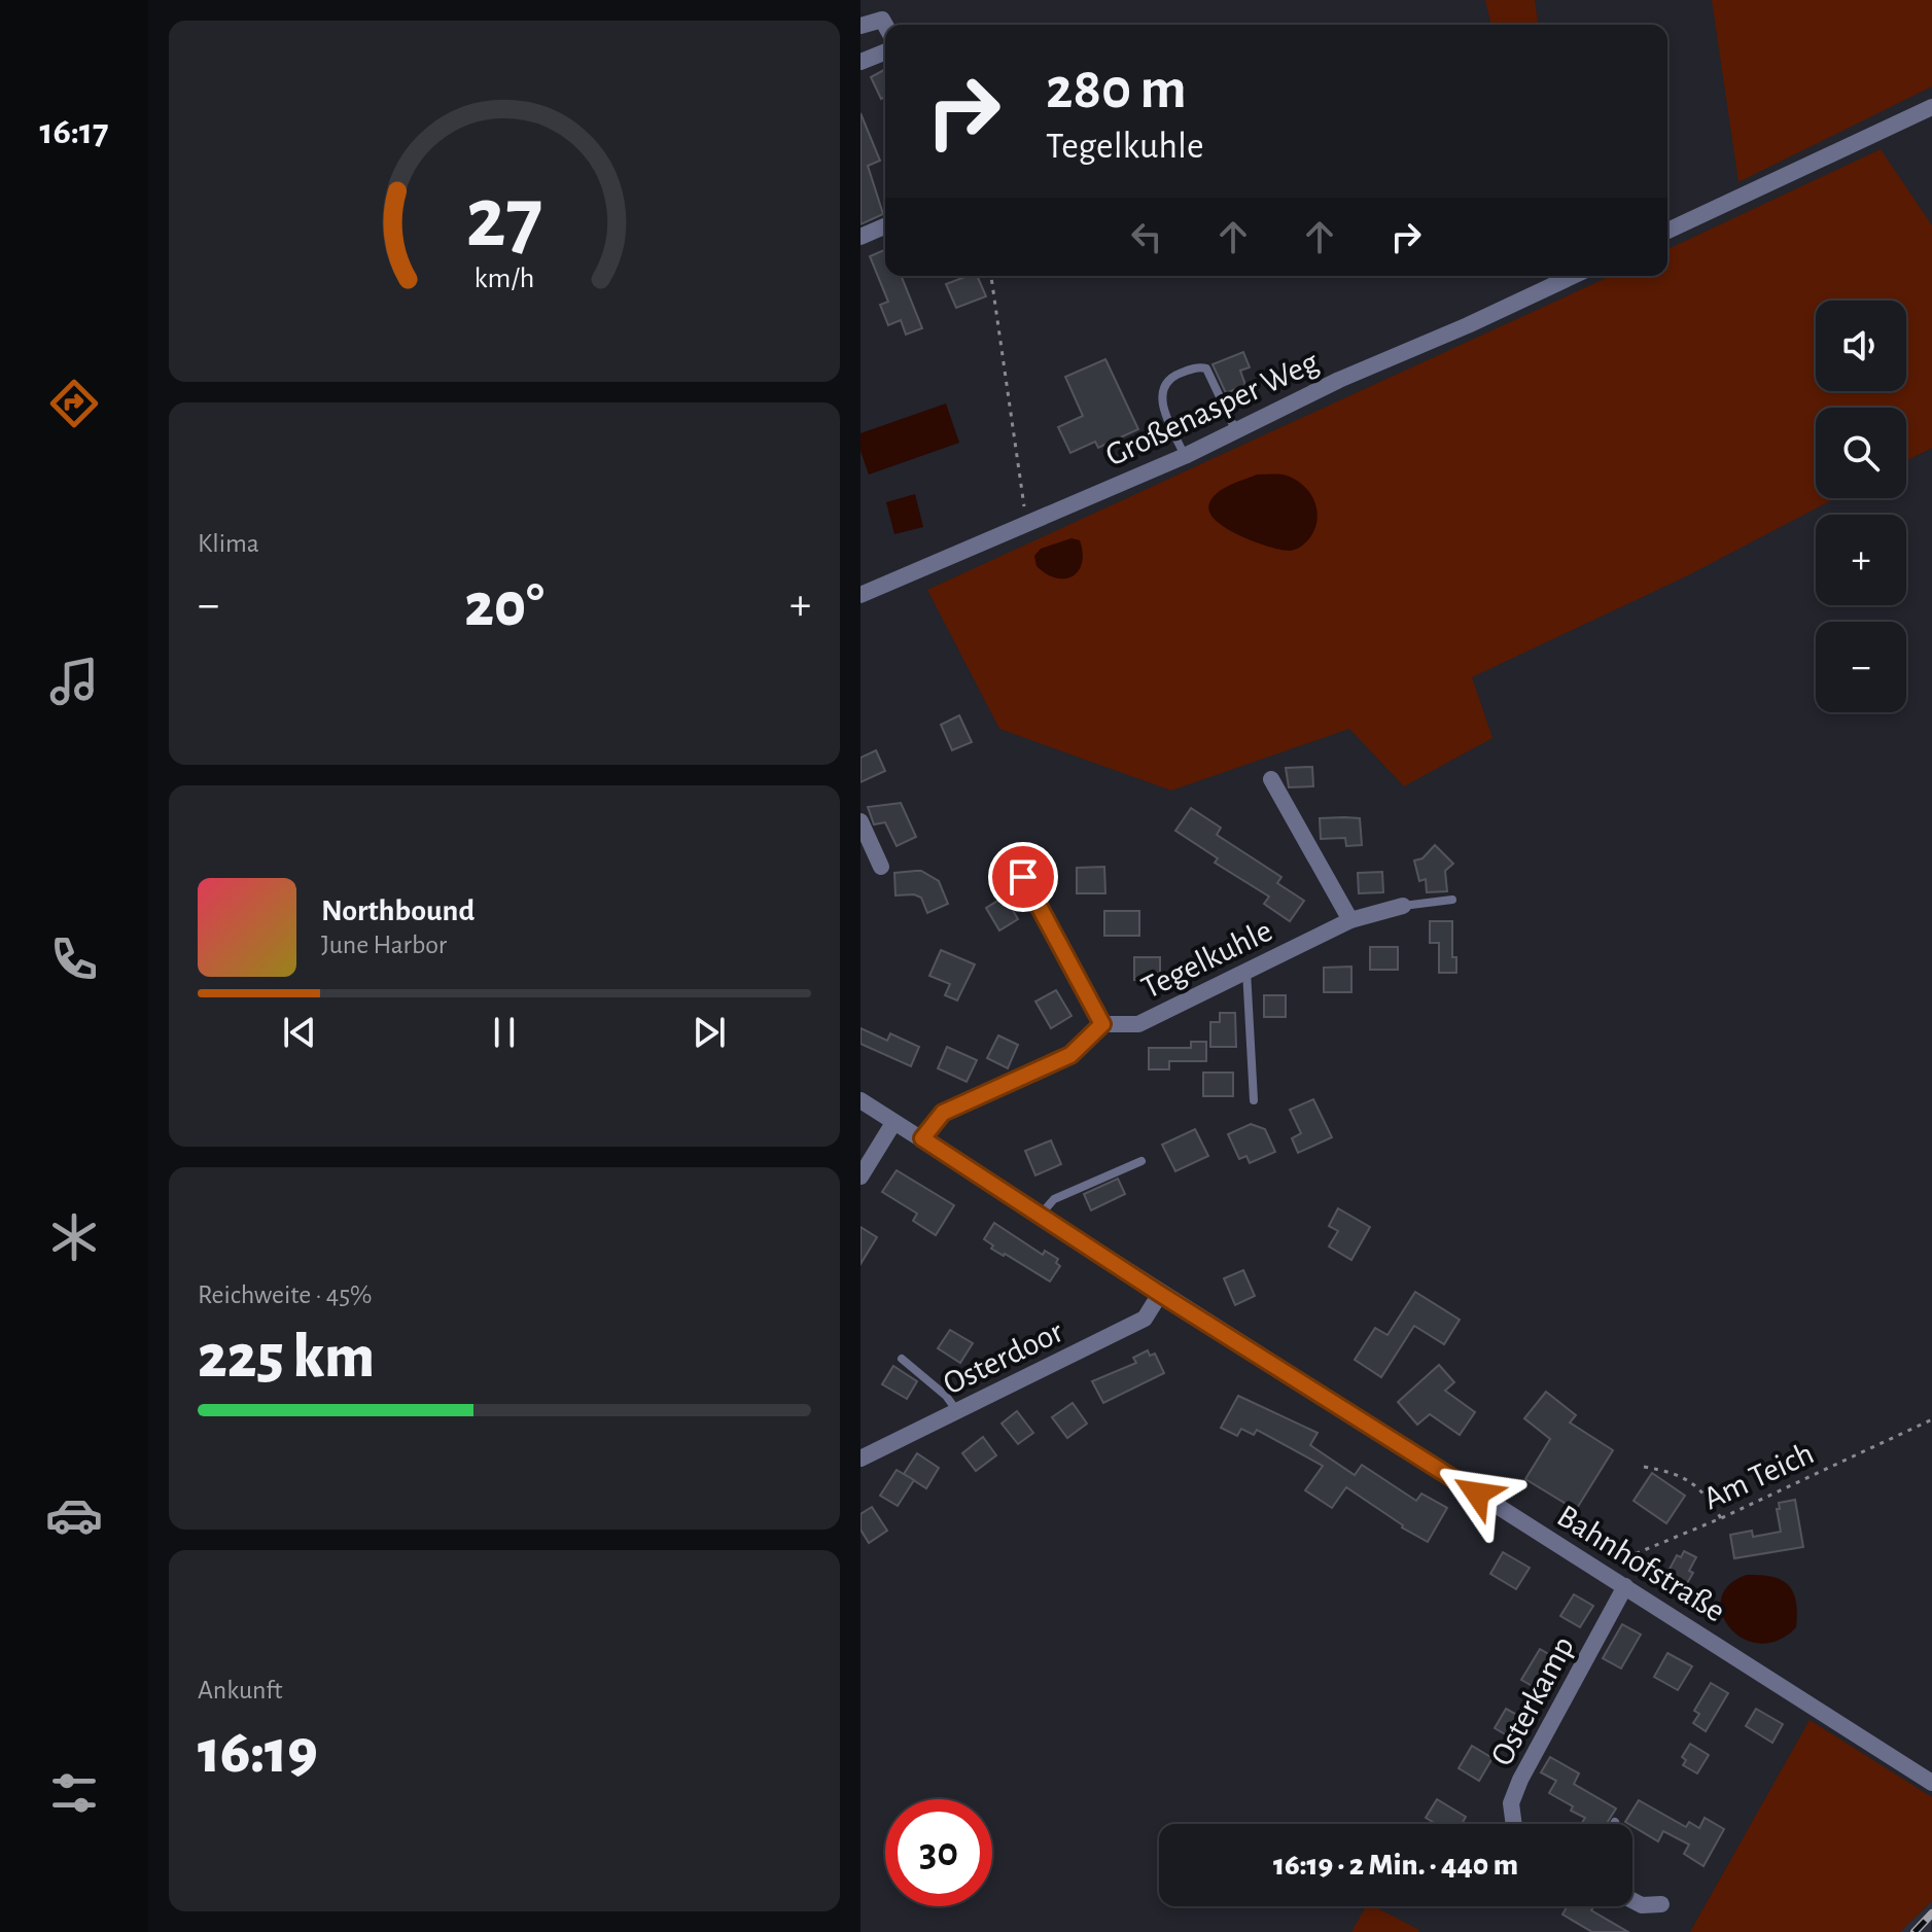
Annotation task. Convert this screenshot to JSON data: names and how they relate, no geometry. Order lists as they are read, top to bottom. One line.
{"streets":{"street":["Großenasper Weg","Tegelkuhle","Osterdoor","Bahnhofstraße","Osterkamp"],"path":["Am Teich"]},"crossings":[["Osterdoor","Bahnhofstraße"],["Am Teich","Bahnhofstraße"],["Bahnhofstraße","Osterkamp"]],"page":{"tabs":"16:17","turn":["280 m","Tegelkuhle"],"map_buttons":["+","−"],"tile":["Klima",["Reichweite · 45%","225 km"],["Ankunft","16:19"]],"heat":["−","20°","+"],"song":["Northbound","June Harbor"],"limit":"30","trip":"16:19 · 2 Min. · 440 m","gauge":["27","km/h"]}}
